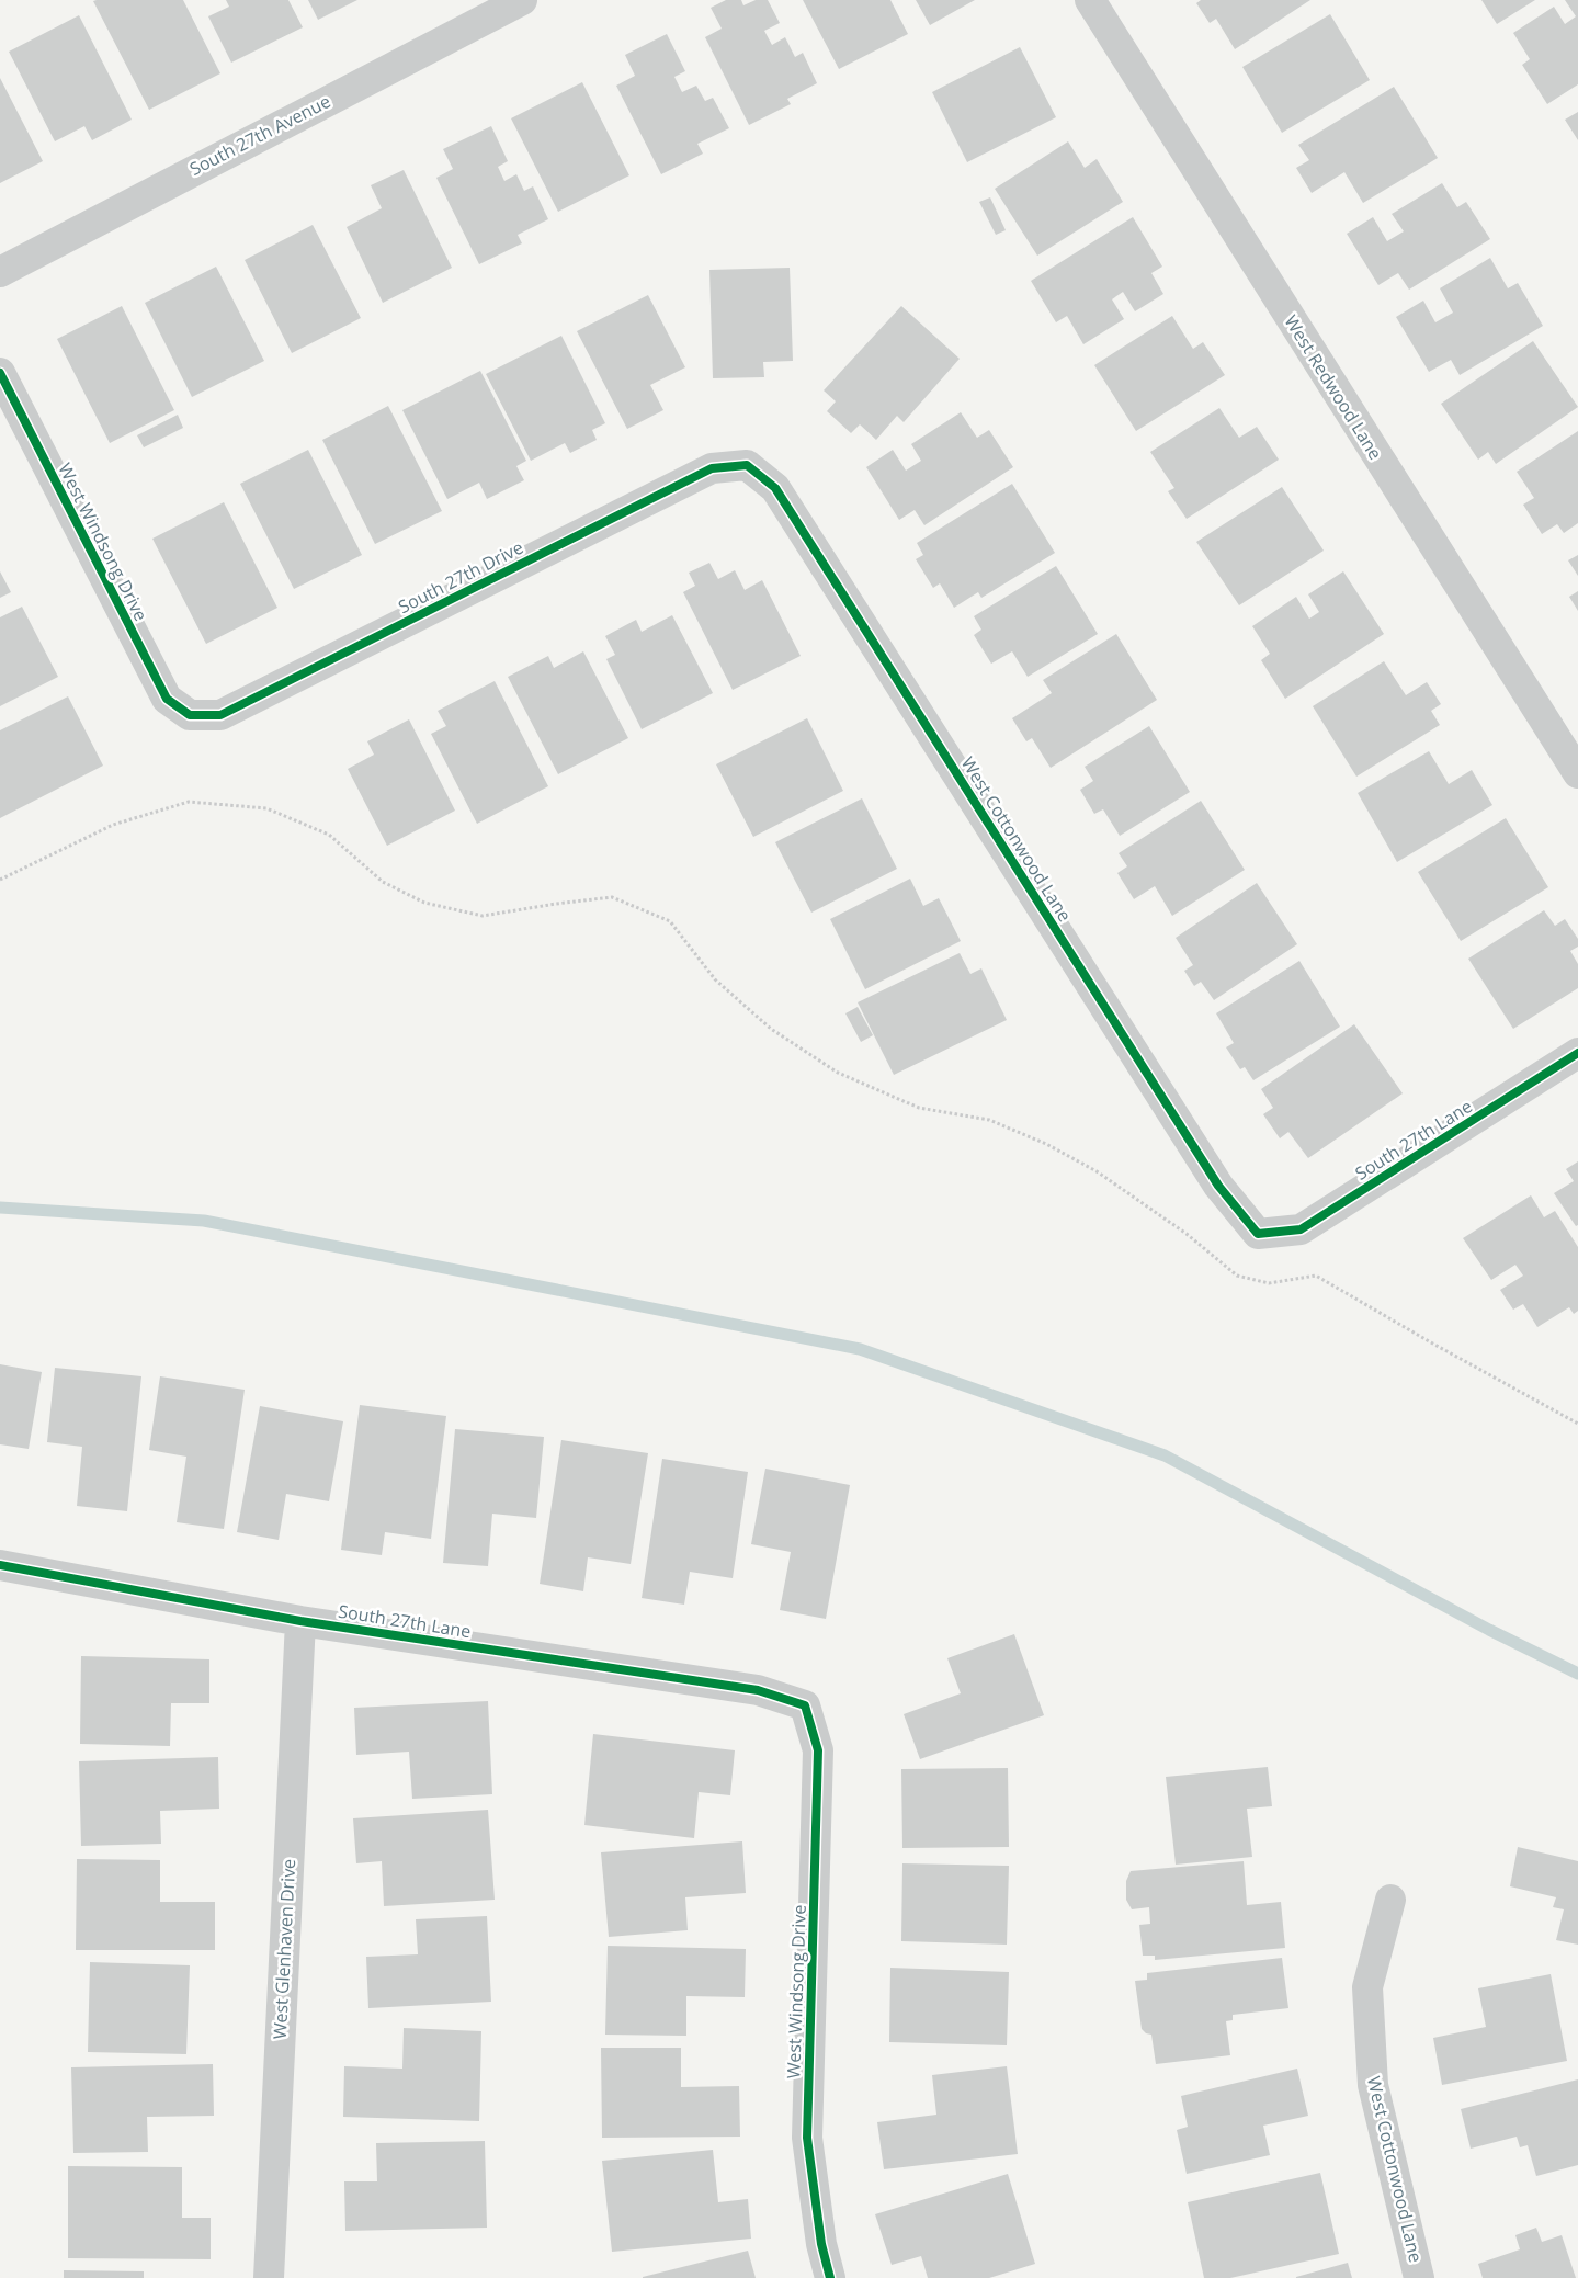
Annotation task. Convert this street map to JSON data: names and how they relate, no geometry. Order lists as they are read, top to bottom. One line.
{"streets":{"street":["South 27th Avenue","West Redwood Lane","West Windsong Drive","South 27th Drive","West Cottonwood Lane","South 27th Lane","West Glenhaven Drive"]},"crossings":[["West Windsong Drive","South 27th Drive"],["West Windsong Drive","South 27th Lane"],["South 27th Drive","West Cottonwood Lane"],["West Cottonwood Lane","South 27th Lane"],["South 27th Lane","West Glenhaven Drive"]]}
